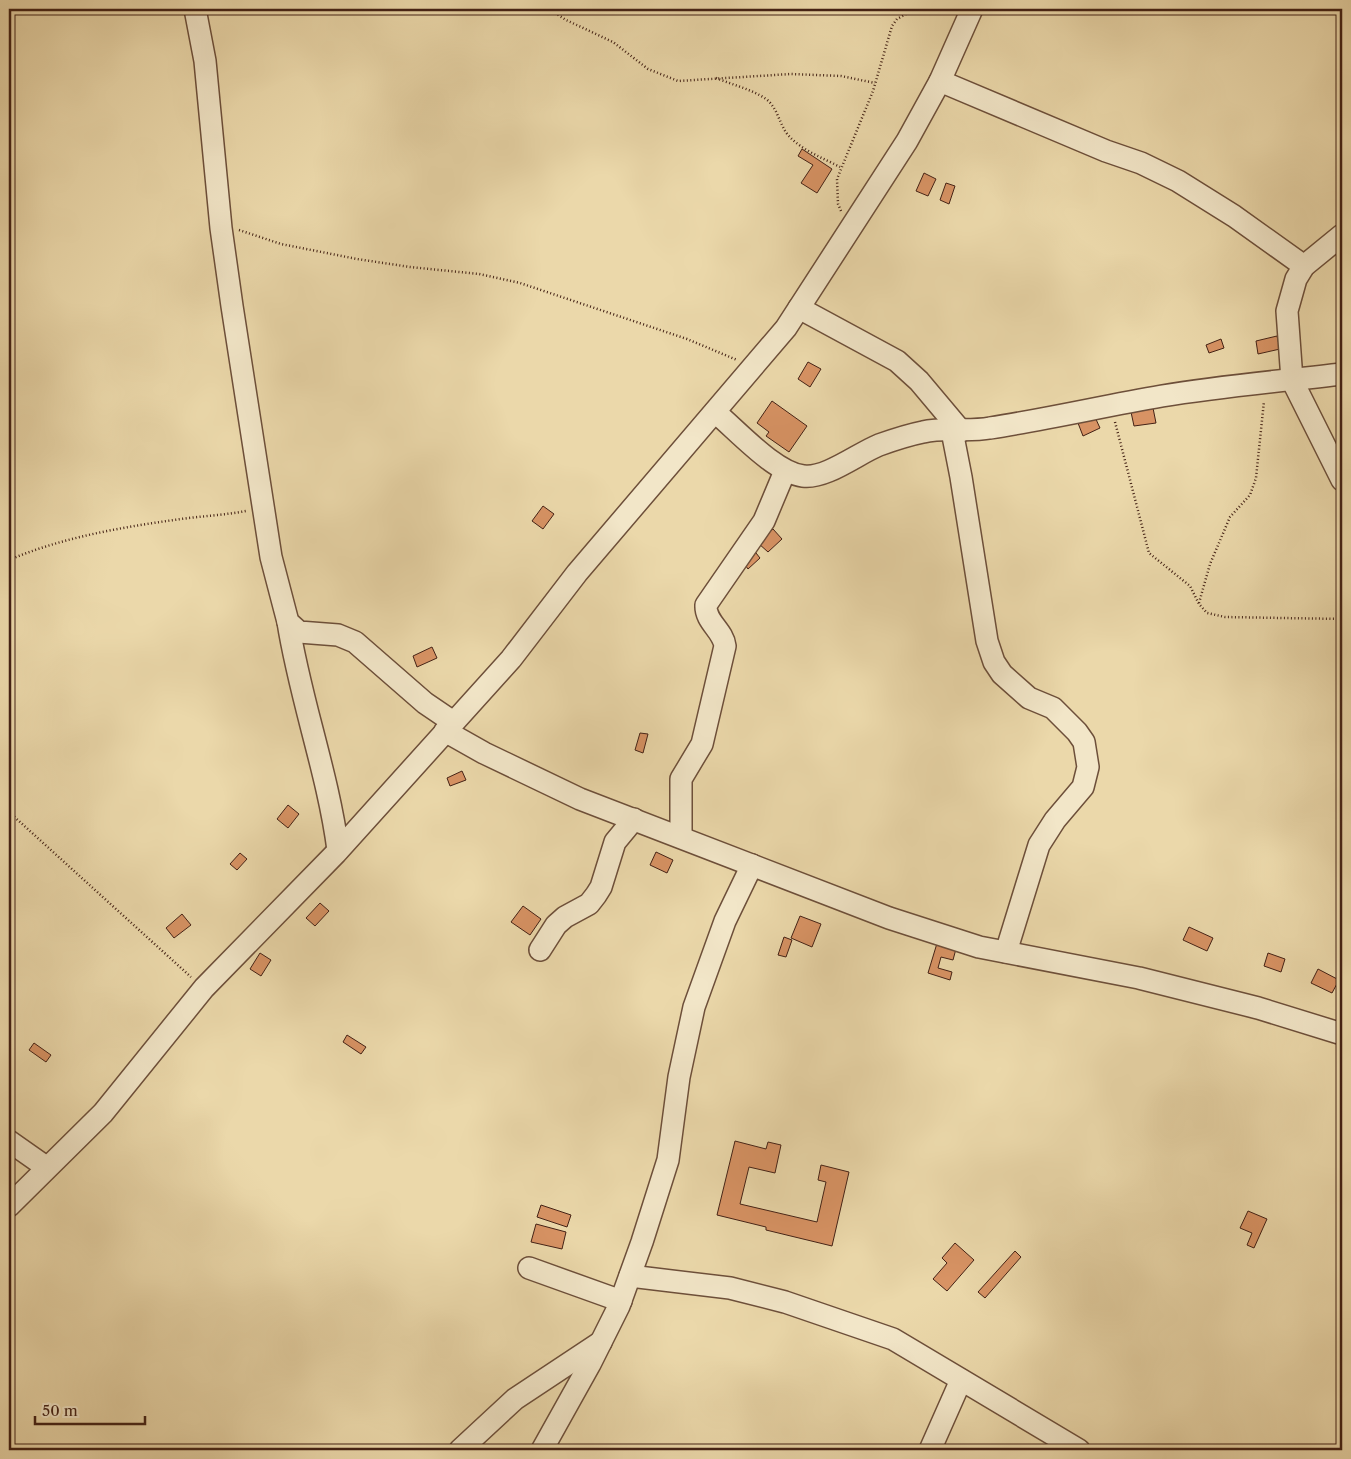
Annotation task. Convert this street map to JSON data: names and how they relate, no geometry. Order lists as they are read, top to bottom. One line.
{"scale_bar":"50 m"}
